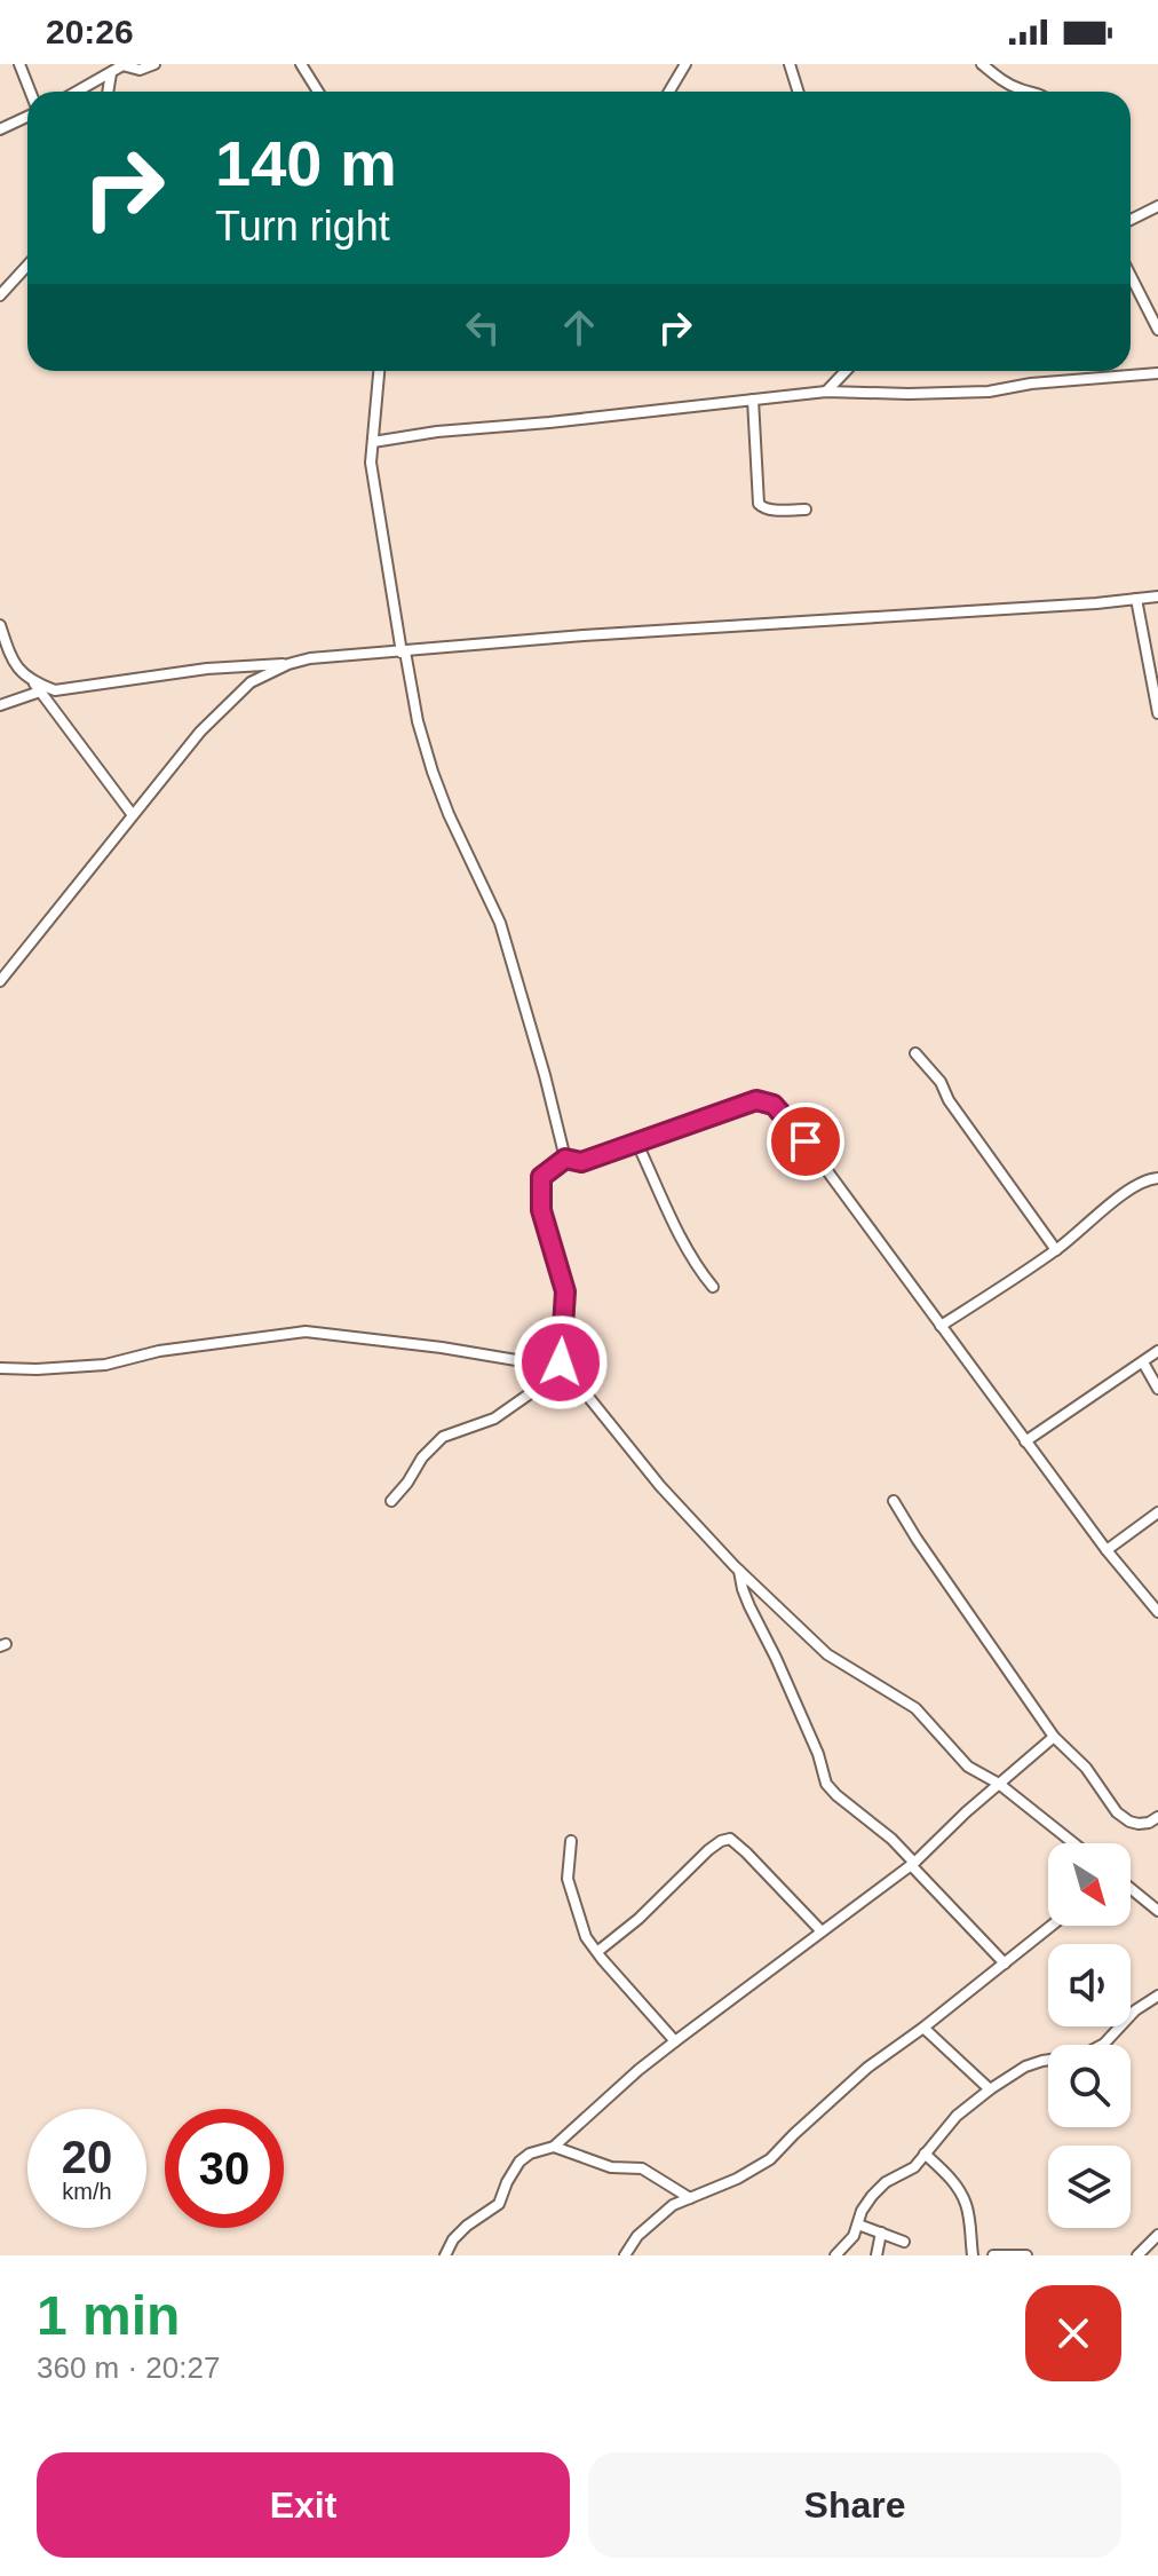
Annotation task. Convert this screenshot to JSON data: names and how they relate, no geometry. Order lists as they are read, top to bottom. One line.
{"north":"bottom right","page":{"status":"20:26","turn":["140 m","Turn right"],"speed":"20 km/h","limit":"30","heading":["1 min","360 m · 20:27"],"buttons":["Exit","Share"]}}
